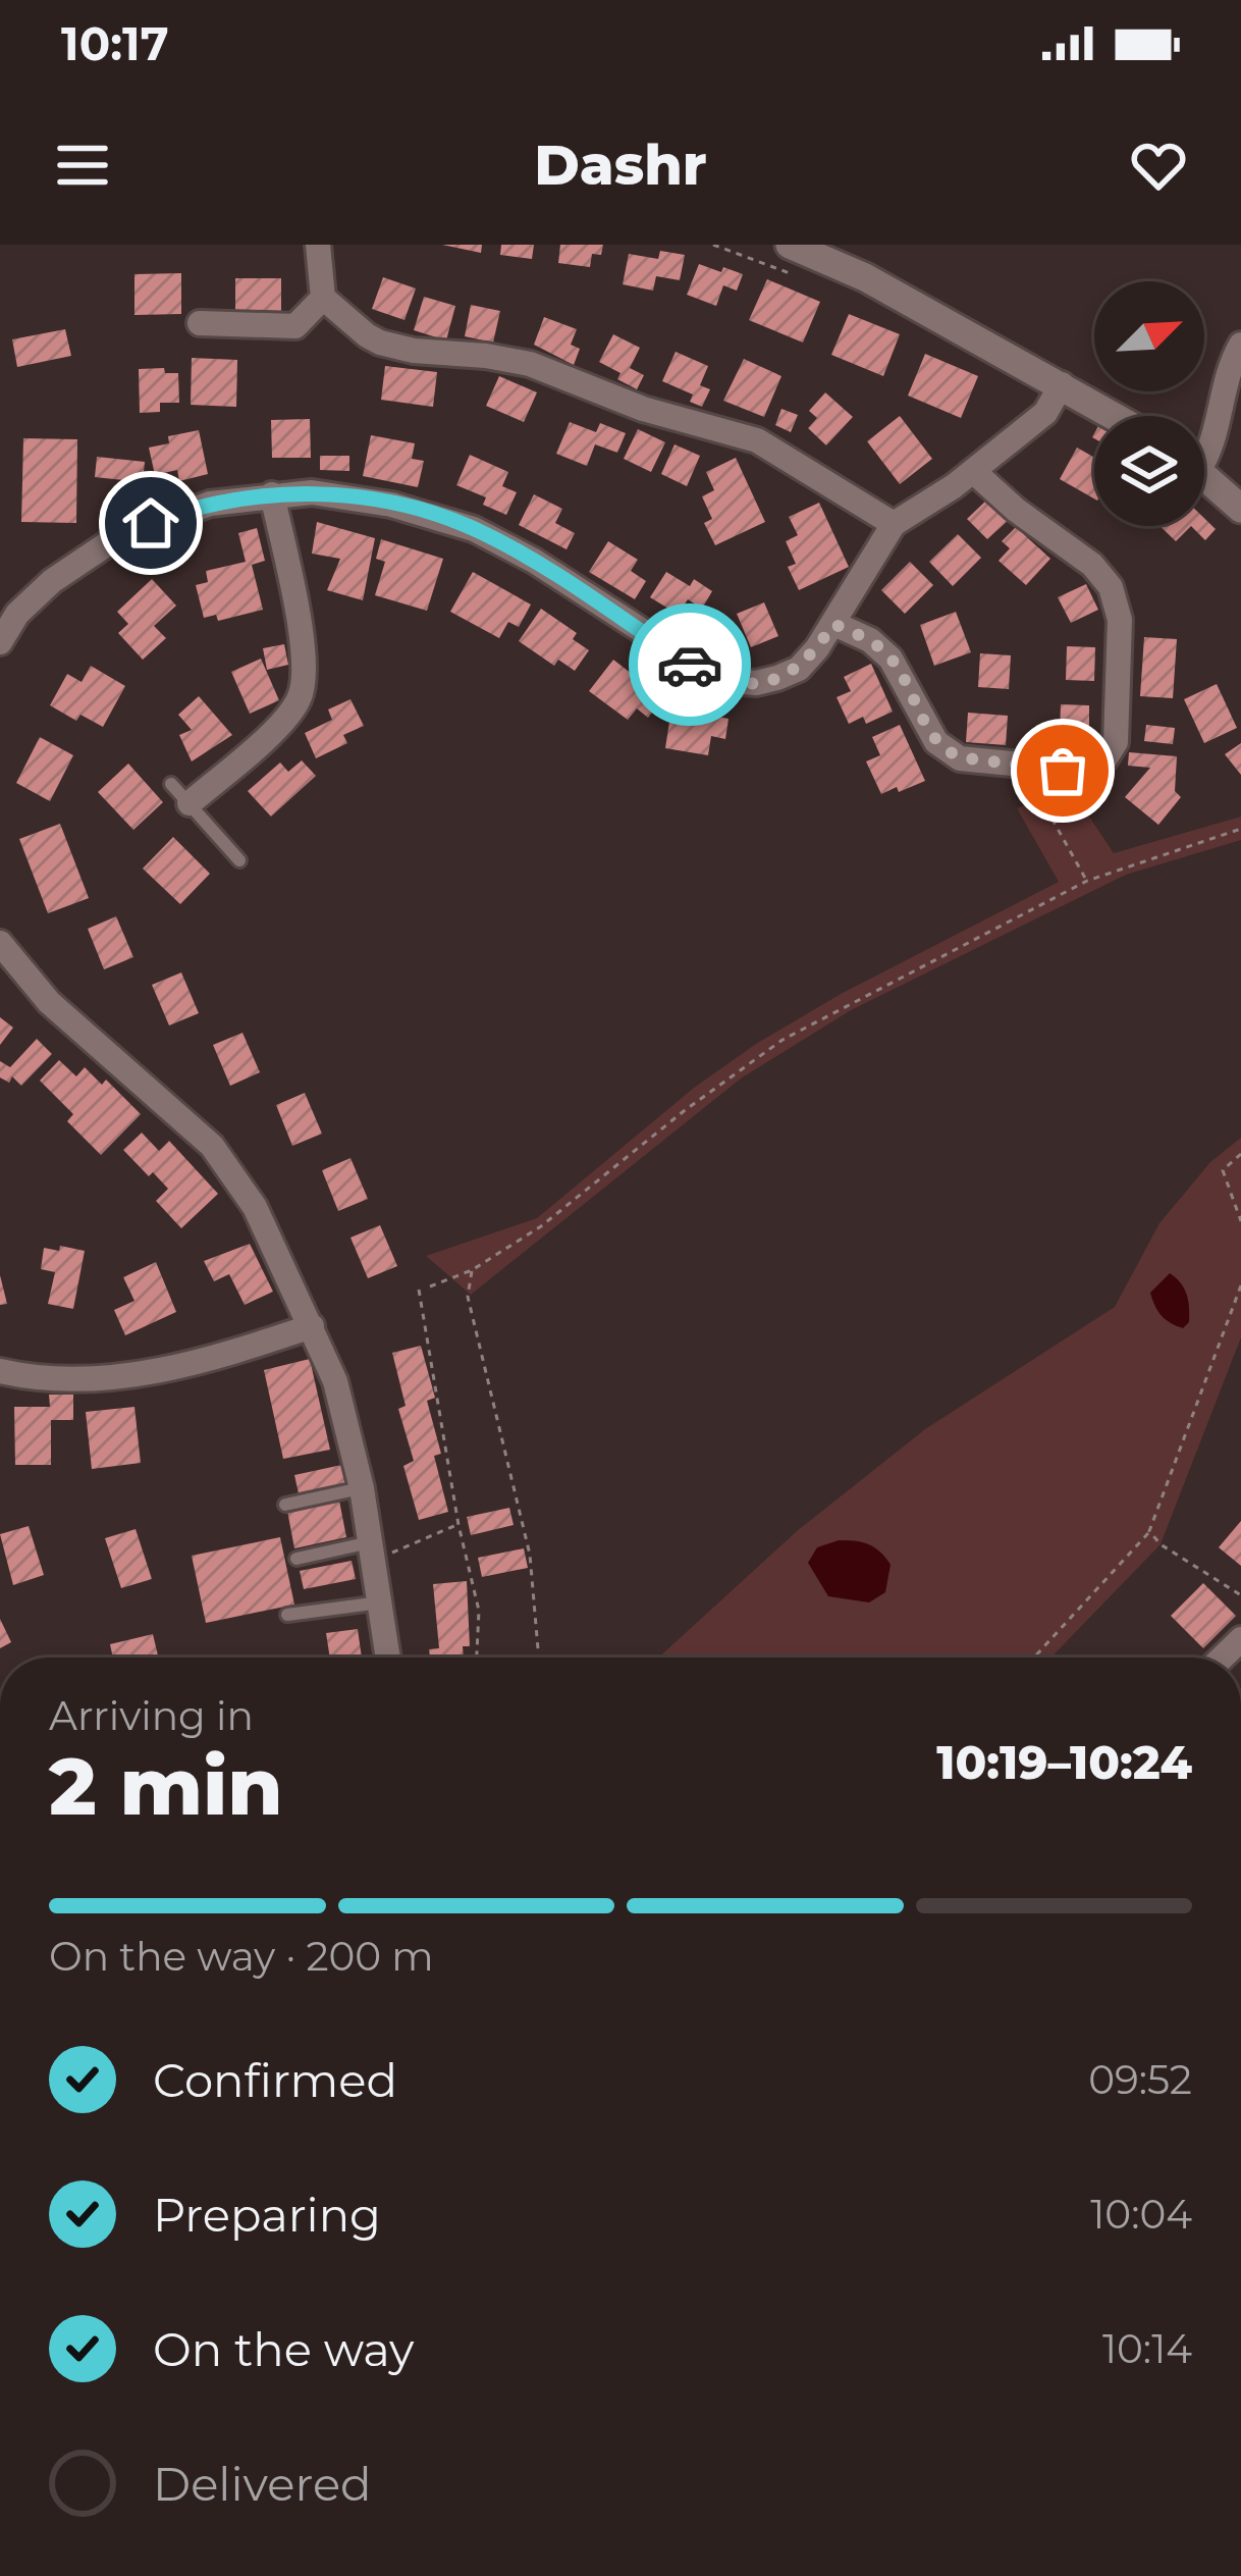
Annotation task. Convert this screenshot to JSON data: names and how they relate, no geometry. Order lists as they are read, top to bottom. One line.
{"north":"top right","page":{"status":"10:17","header":"Dashr","heading":["2 min","Arriving in","10:19–10:24"],"bar":"On the way · 200 m","list":[["Confirmed","09:52"],["Preparing","10:04"],["On the way","10:14"],"Delivered"]}}
